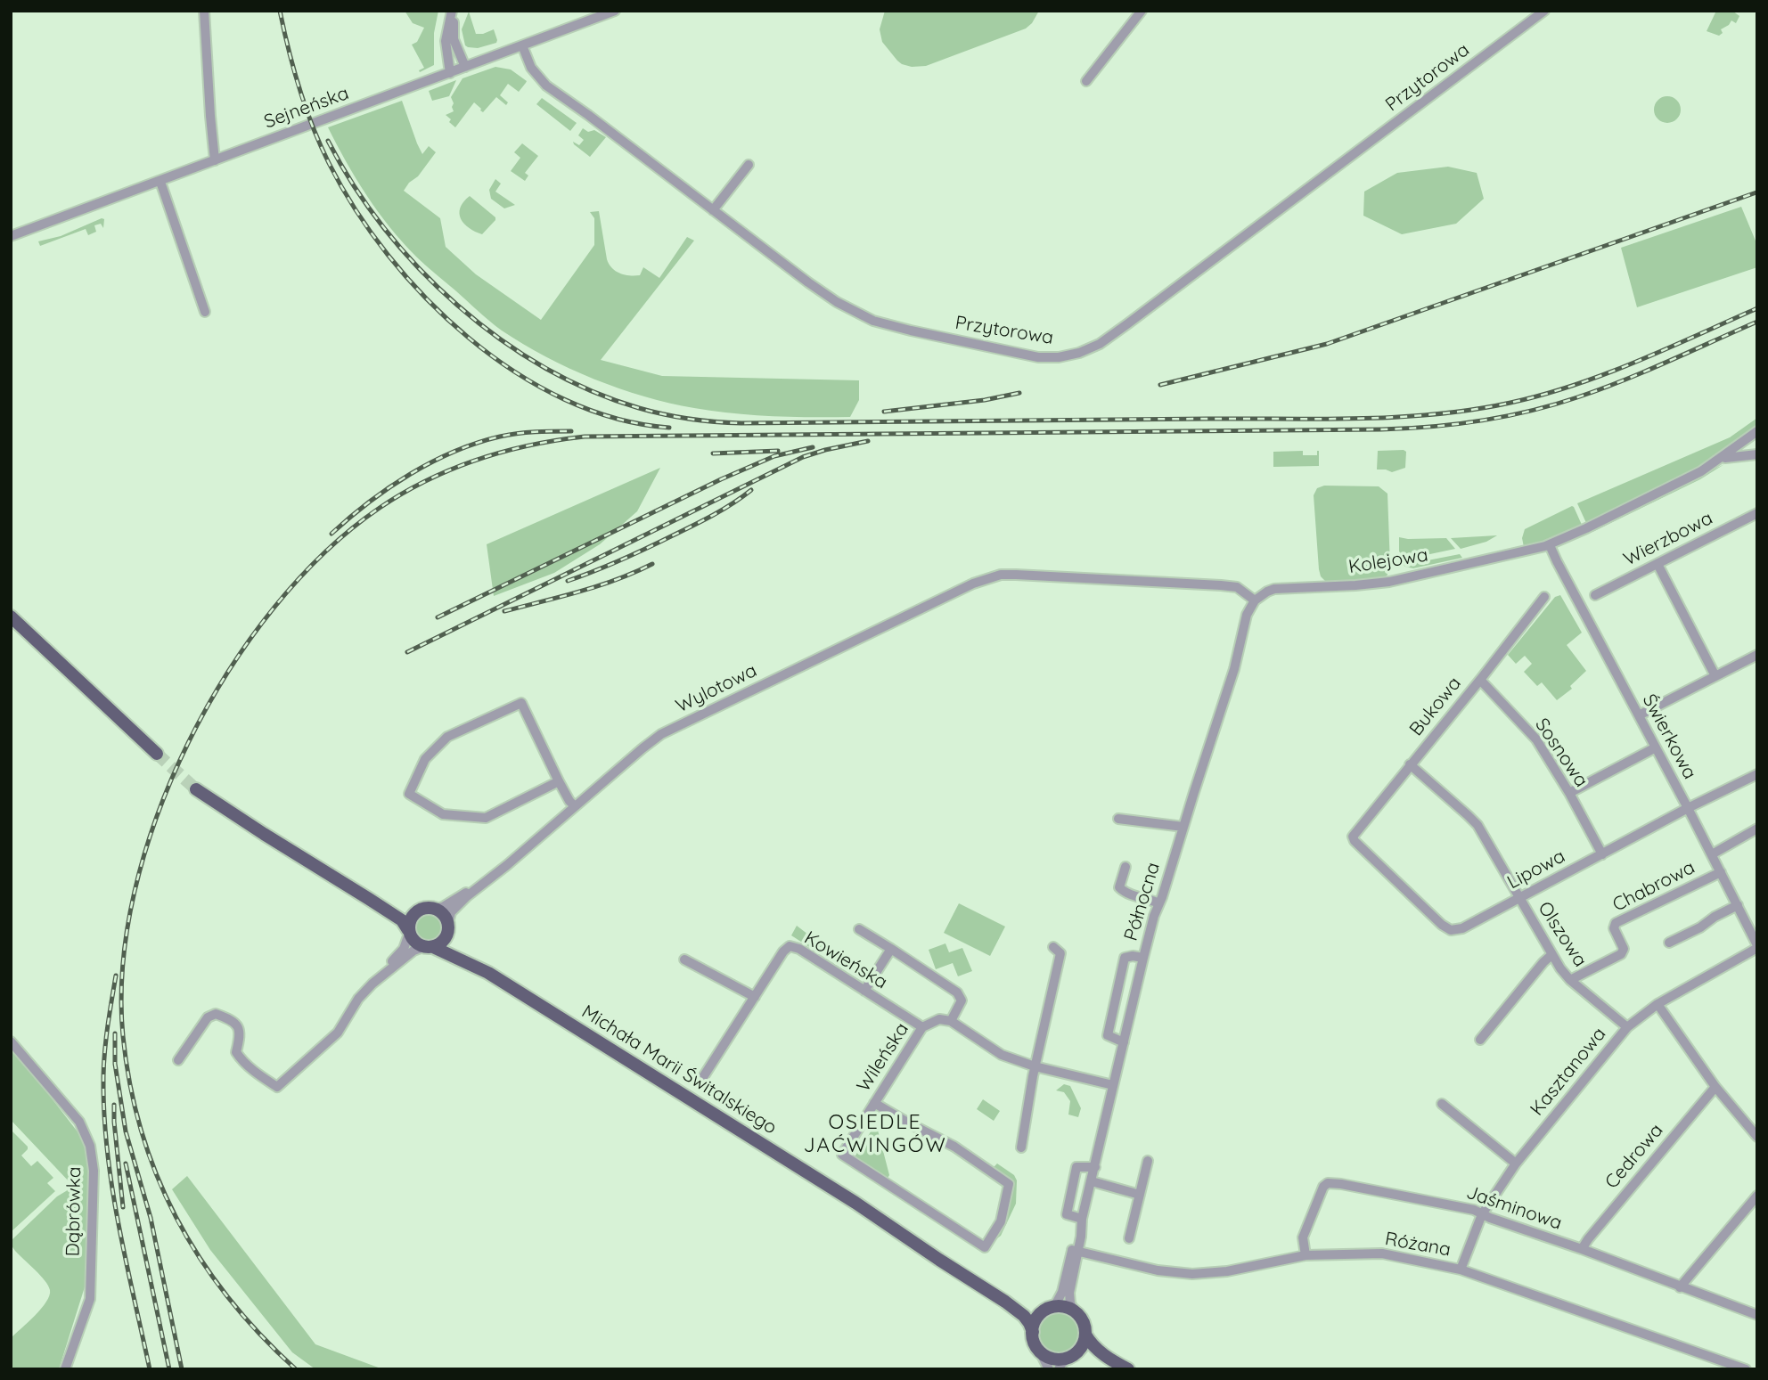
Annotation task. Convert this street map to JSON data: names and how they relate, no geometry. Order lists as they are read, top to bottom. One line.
{"streets":{"main road":["Michała Marii Świtalskiego"],"street":["Przytorowa","Sejneńska","Wierzbowa","Kolejowa","Wylotowa","Bukowa","Świerkowa","Sosnowa","Lipowa","Chabrowa","Północna","Olszowa","Kowieńska","Wileńska","Kasztanowa","Cedrowa","Jaśminowa","Dąbrówka","Różana"]},"crossings":[["Przytorowa","Sejneńska"],["Kolejowa","Wylotowa"],["Kolejowa","Świerkowa"],["Kolejowa","Północna"],["Wylotowa","Północna"],["Wylotowa","Michała Marii Świtalskiego"],["Bukowa","Sosnowa"],["Bukowa","Lipowa"],["Bukowa","Olszowa"],["Świerkowa","Lipowa"],["Świerkowa","Chabrowa"],["Świerkowa","Kasztanowa"],["Sosnowa","Lipowa"],["Lipowa","Olszowa"],["Chabrowa","Olszowa"],["Północna","Michała Marii Świtalskiego"],["Północna","Różana"],["Olszowa","Kasztanowa"],["Kowieńska","Wileńska"],["Kasztanowa","Jaśminowa"],["Kasztanowa","Różana"],["Cedrowa","Jaśminowa"],["Jaśminowa","Różana"]],"districts":["OSIEDLE JAĆWINGÓW"]}
